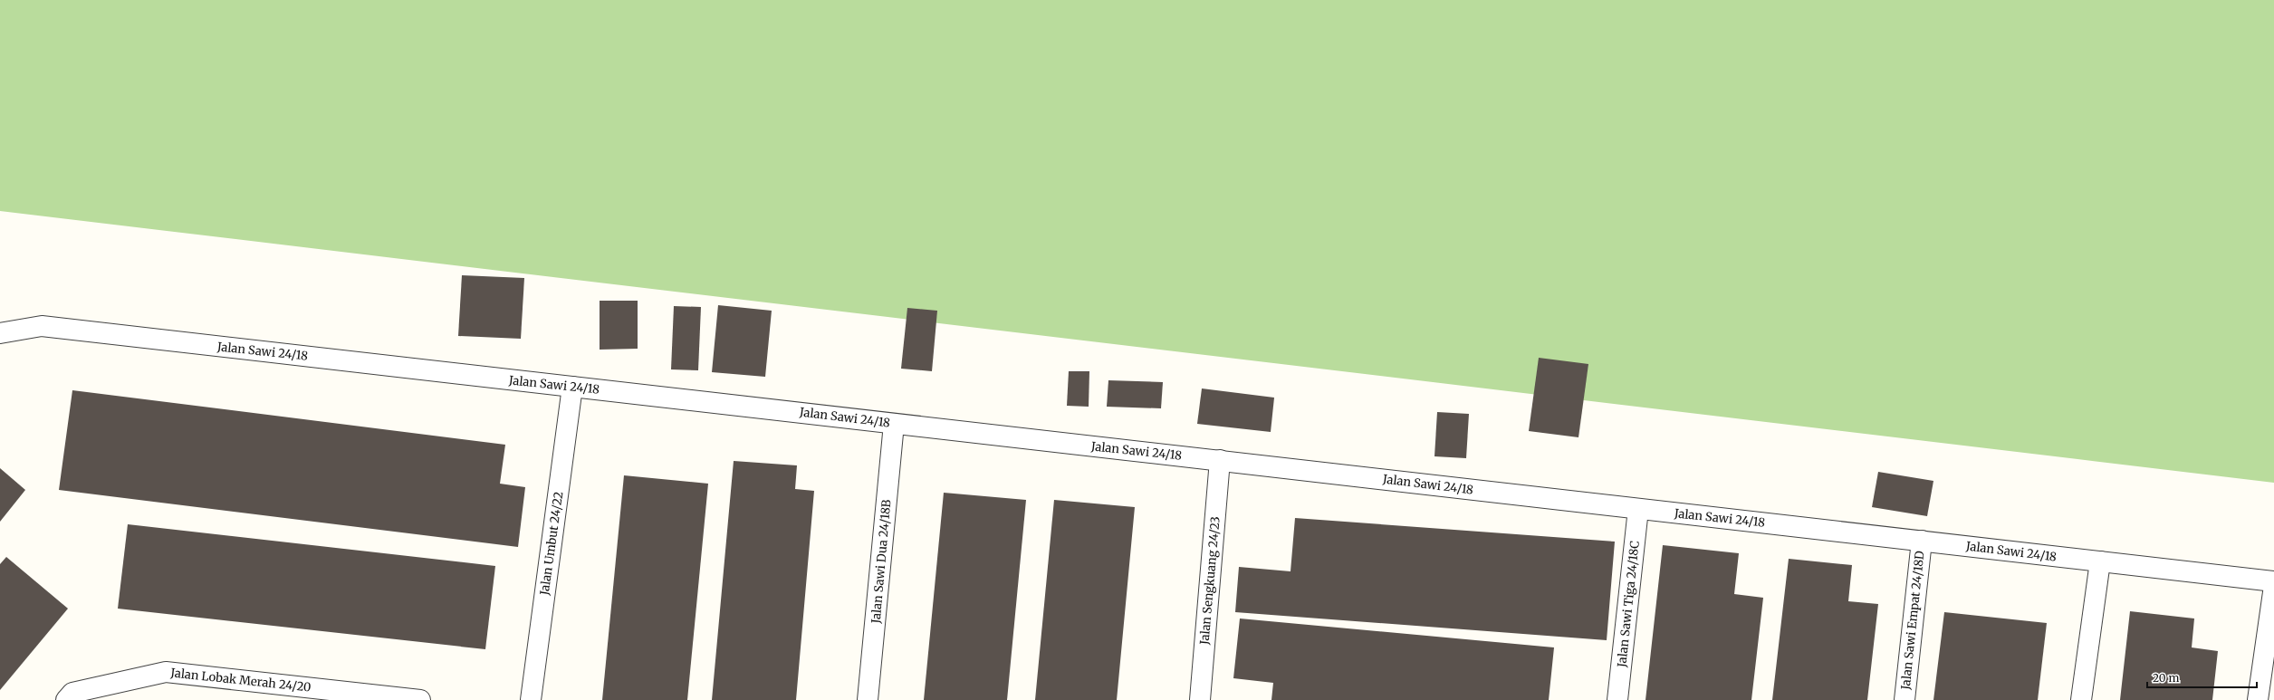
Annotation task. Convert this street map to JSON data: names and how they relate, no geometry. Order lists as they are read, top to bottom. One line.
{"streets":{"street":["Jalan Sawi 24/18","Jalan Umbut 24/22","Jalan Sawi Dua 24/18B","Jalan Sengkuang 24/23","Jalan Sawi Tiga 24/18C","Jalan Sawi Empat 24/18D","Jalan Lobak Merah 24/20"]},"crossings":[["Jalan Sawi 24/18","Jalan Umbut 24/22"],["Jalan Sawi 24/18","Jalan Sawi Dua 24/18B"],["Jalan Sawi 24/18","Jalan Sengkuang 24/23"],["Jalan Sawi 24/18","Jalan Sawi Tiga 24/18C"],["Jalan Sawi 24/18","Jalan Sawi Empat 24/18D"]],"scale_bar":"20 m"}
